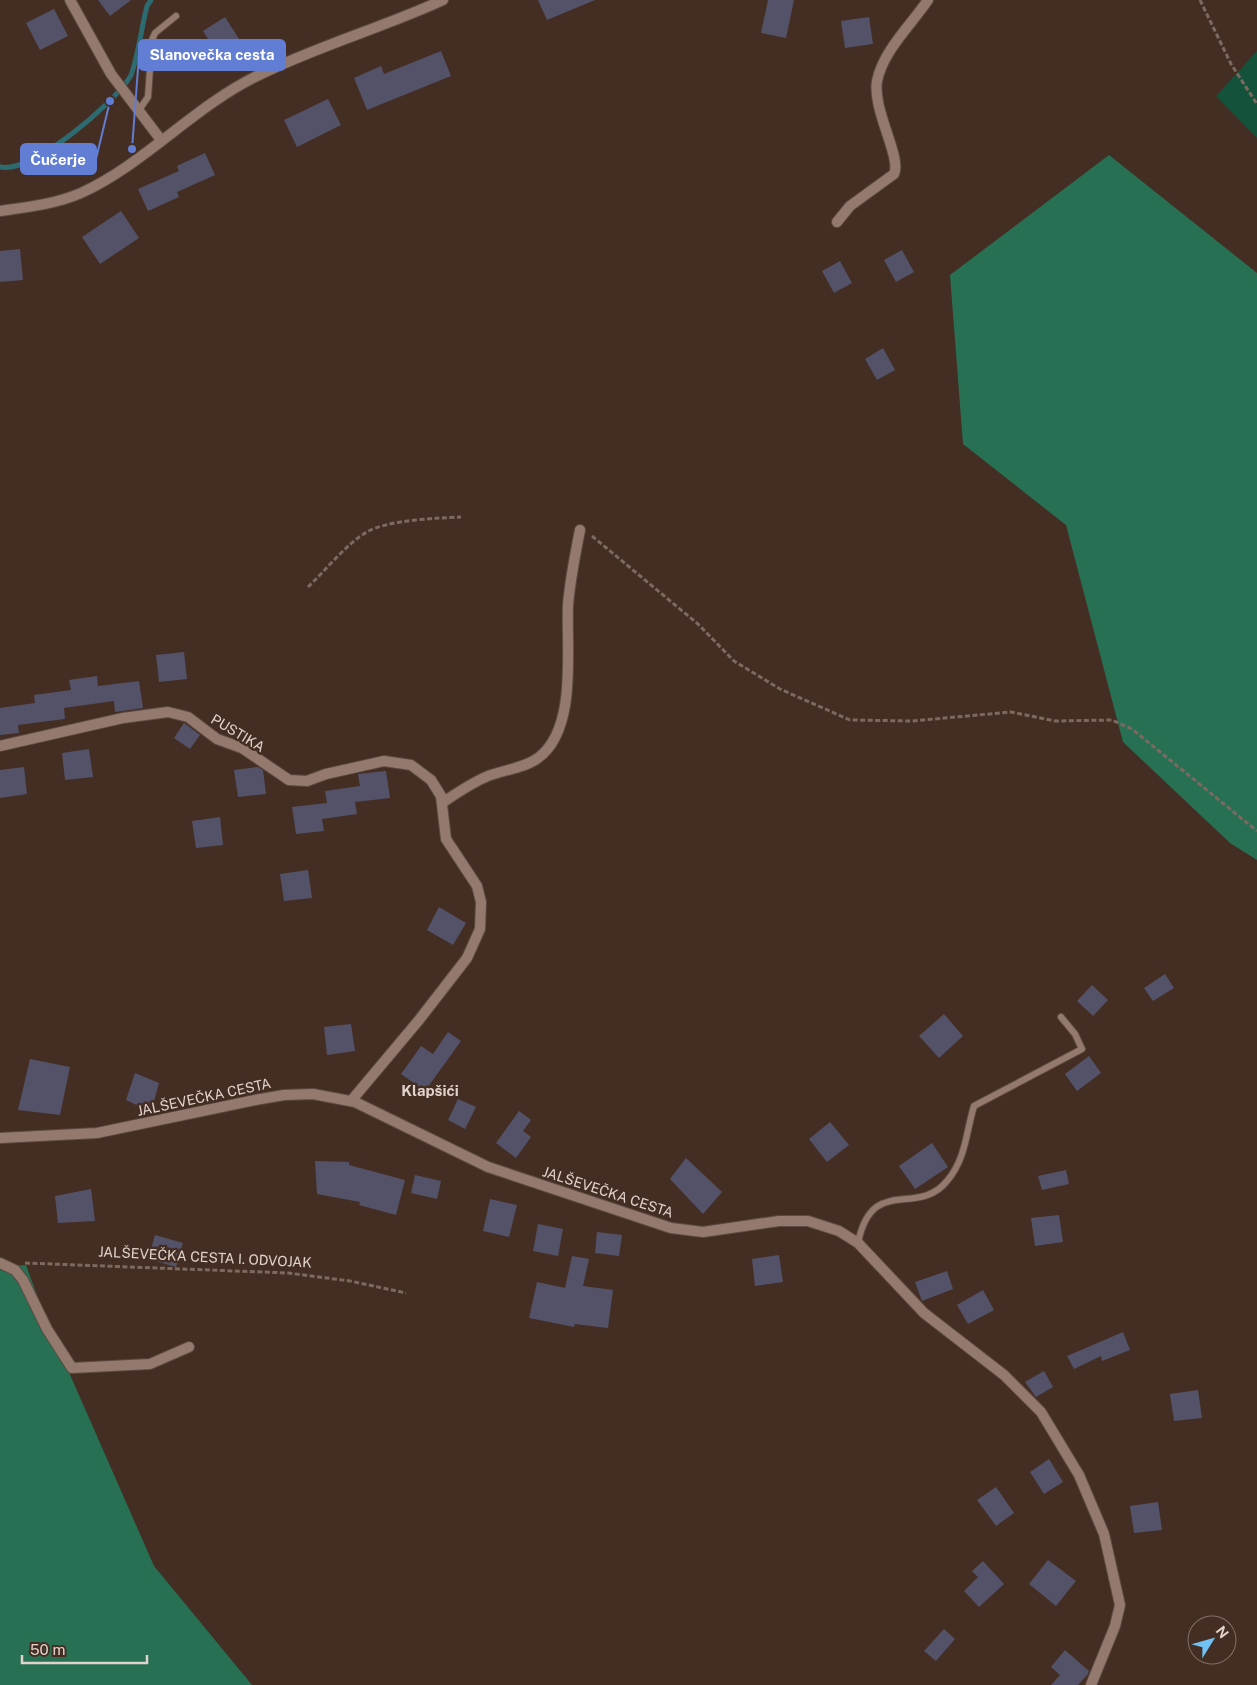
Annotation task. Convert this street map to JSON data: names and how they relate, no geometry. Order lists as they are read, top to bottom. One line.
{"streets":{"street":["PUSTIKA","JALŠEVEČKA CESTA"],"path":["JALŠEVEČKA CESTA I. ODVOJAK"]},"crossings":[["PUSTIKA","JALŠEVEČKA CESTA"]],"districts":["Klapšići"],"places":["Čučerje","Slanovečka cesta"],"scale_bar":"50 m","north":"top right"}
